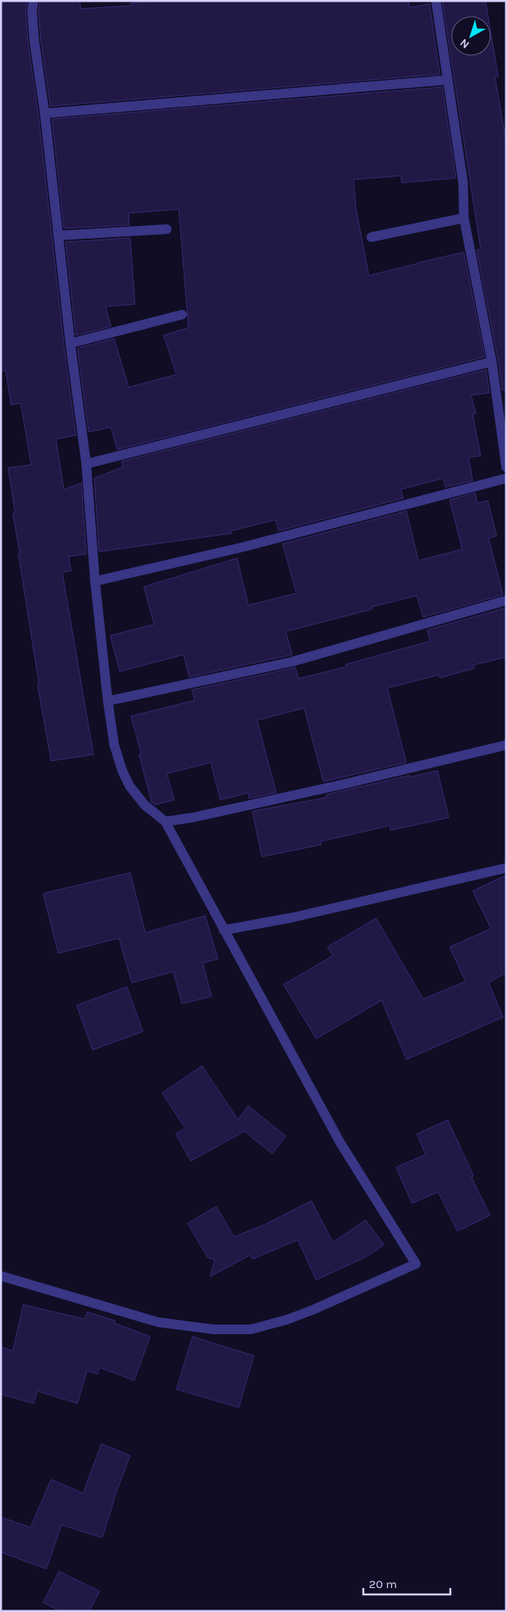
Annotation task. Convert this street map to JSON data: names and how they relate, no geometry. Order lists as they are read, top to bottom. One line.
{"scale_bar":"20 m","north":"bottom left"}
